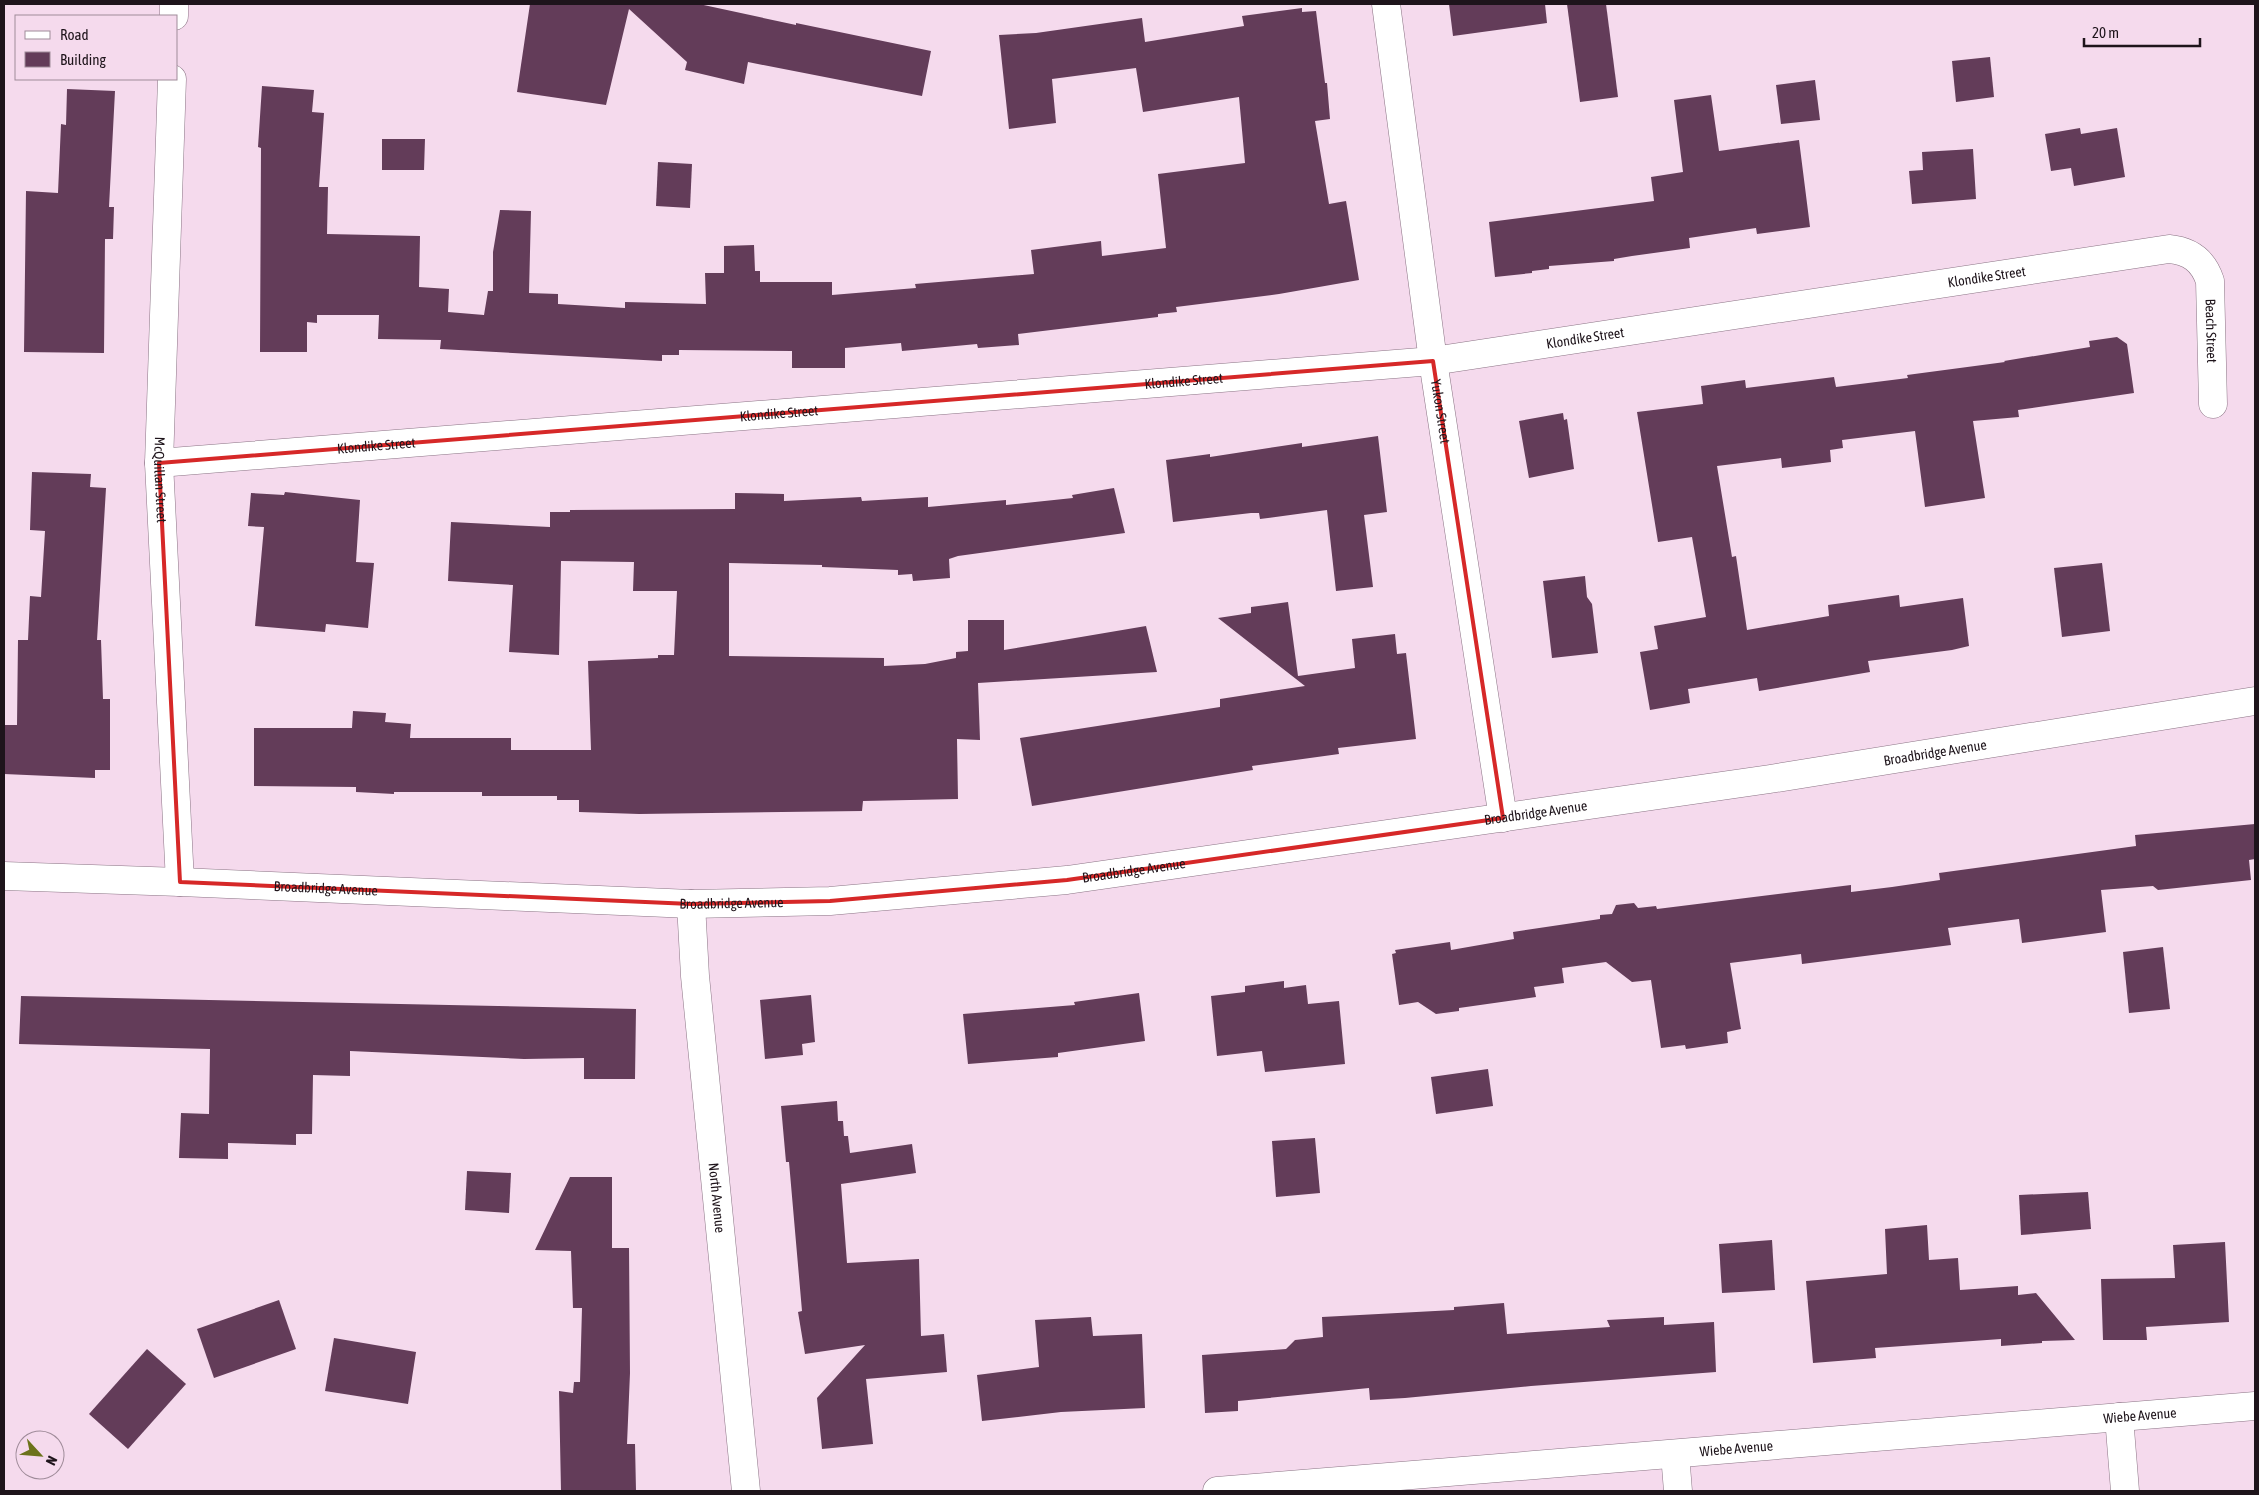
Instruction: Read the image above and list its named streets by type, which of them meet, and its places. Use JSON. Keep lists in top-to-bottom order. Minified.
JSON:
{"streets":{"street":["Klondike Street","Beach Street","Yukon Street","McQuillan Street","Broadbridge Avenue","North Avenue","Wiebe Avenue"]},"crossings":[["Klondike Street","Beach Street"],["Klondike Street","Yukon Street"],["Klondike Street","McQuillan Street"],["Yukon Street","Broadbridge Avenue"],["McQuillan Street","Broadbridge Avenue"],["Broadbridge Avenue","North Avenue"]],"legend":["Road","Building"],"scale_bar":"20 m","north":"bottom right"}
